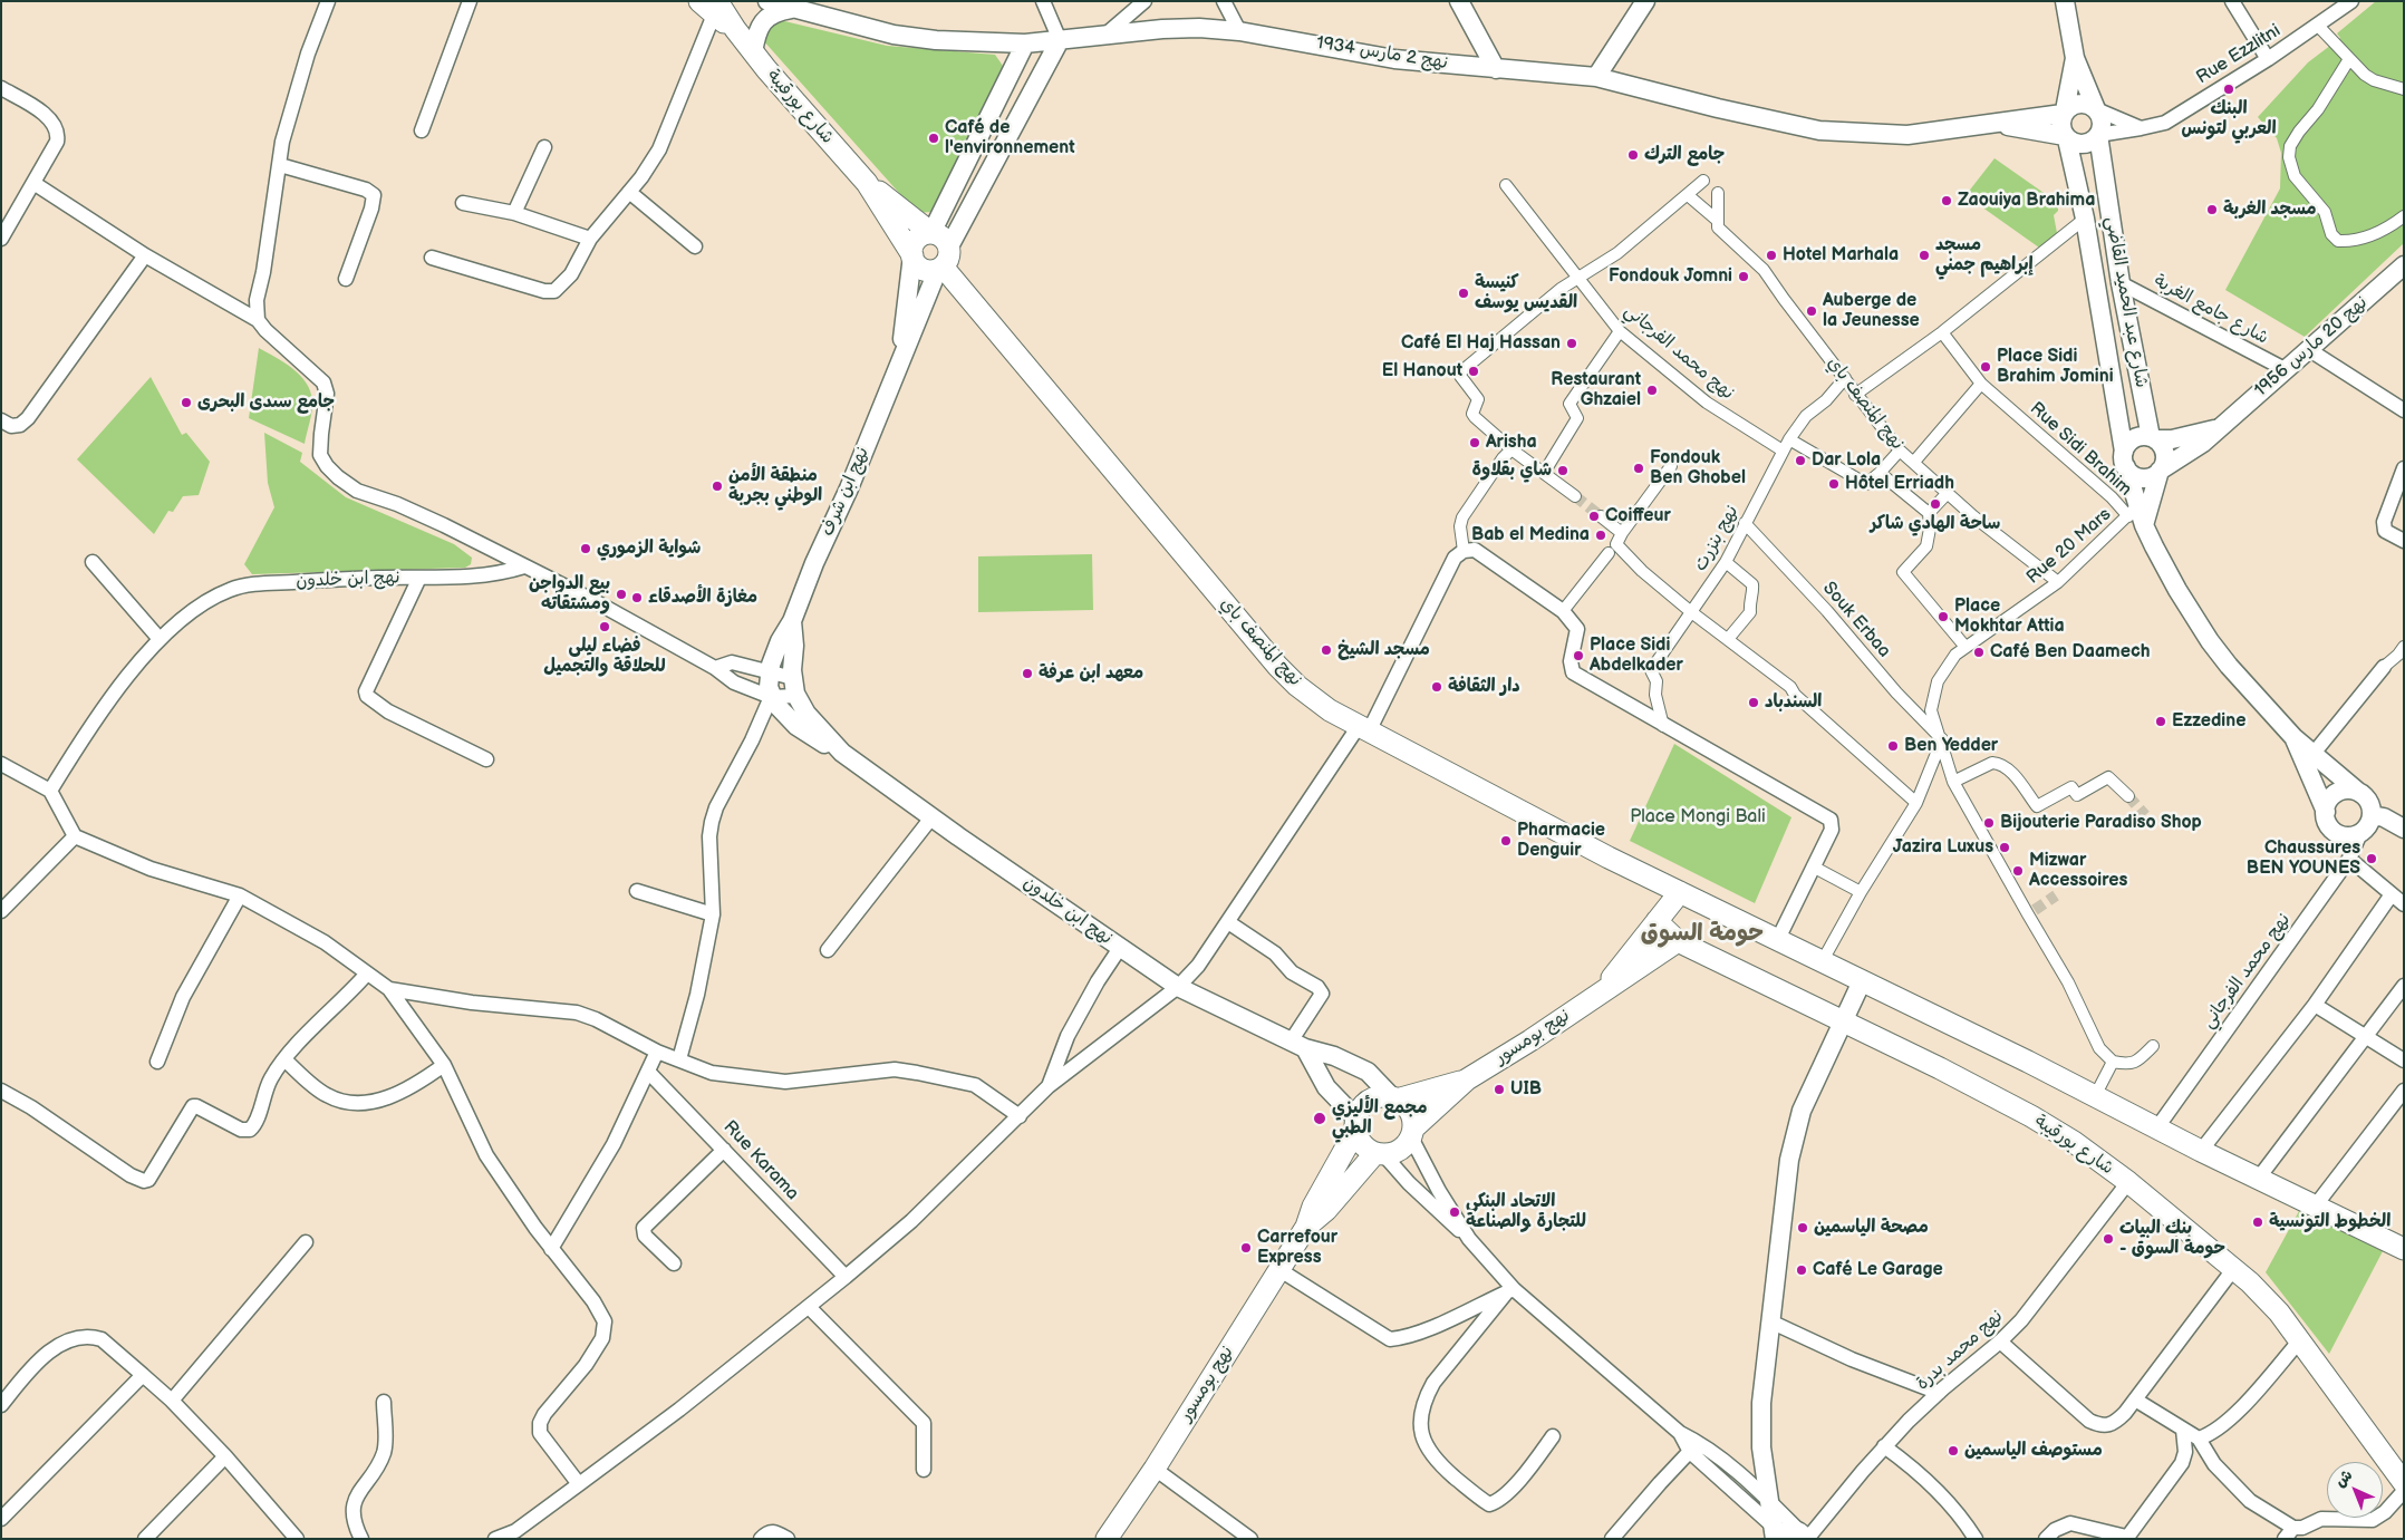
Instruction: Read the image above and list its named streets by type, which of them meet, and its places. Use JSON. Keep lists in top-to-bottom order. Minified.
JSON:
{"streets":{"main road":["شارع بورقيبة","نهج المنصف باي","نهج بومسور"],"street":["نهج 2 مارس 1934","Rue Ezzlitni","شارع عبد الحميد القاضي","شارع جامع الغربة","نهج 20 مارس 1956","نهج محمد الفرجاني","Rue Sidi Brahim","نهج ابن شرف","نهج بنزرت","Rue 20 Mars","نهج ابن خلدون","Souk Erbaa","Rue Karama","نهج محمد بدرة"]},"crossings":[["نهج 2 مارس 1934","Rue Ezzlitni"],["نهج 2 مارس 1934","شارع عبد الحميد القاضي"],["نهج 2 مارس 1934","نهج ابن شرف"],["Rue Ezzlitni","شارع عبد الحميد القاضي"],["شارع بورقيبة","نهج المنصف باي"],["شارع بورقيبة","نهج ابن شرف"],["شارع بورقيبة","نهج بومسور"],["شارع بورقيبة","نهج محمد بدرة"],["شارع عبد الحميد القاضي","شارع جامع الغربة"],["شارع عبد الحميد القاضي","نهج 20 مارس 1956"],["شارع عبد الحميد القاضي","نهج محمد الفرجاني"],["شارع عبد الحميد القاضي","Rue Sidi Brahim"],["شارع عبد الحميد القاضي","Rue 20 Mars"],["شارع جامع الغربة","نهج 20 مارس 1956"],["نهج محمد الفرجاني","نهج بنزرت"],["نهج المنصف باي","نهج ابن شرف"],["نهج المنصف باي","نهج بنزرت"],["نهج المنصف باي","Rue 20 Mars"],["نهج المنصف باي","نهج بومسور"],["Rue Sidi Brahim","Rue 20 Mars"],["نهج ابن شرف","نهج ابن خلدون"],["نهج بنزرت","Souk Erbaa"],["Rue 20 Mars","Souk Erbaa"],["نهج ابن خلدون","نهج بومسور"]],"districts":["حومة السوق"],"parks":["Place Mongi Bali"],"places":["البنك العربي لتونس","Café de l'environnement","جامع الترك","Zaouiya Brahima","مسجد الغربة","Hotel Marhala","مسجد إبراهيم جمني","Fondouk Jomni","كنيسة القديس يوسف","Auberge de la Jeunesse","Café El Haj Hassan","Place Sidi Brahim Jomini","El Hanout","Restaurant Ghzaiel","جامع سىدى البحرى","Arisha","Dar Lola","Fondouk Ben Ghobel","شاي بقلاوة","Hôtel Erriadh","منطقة الأمن الوطني بجربة","ساحة الهادي شاكر","Coiffeur","Bab el Medina","شواية الزموري","بيع الدواجن ومشتقاته","مغازة الأصدقاء","Place Mokhtar Attia","فضاء ليلى للحلاقة والتجميل","مسجد الشيخ","Café Ben Daamech","Place Sidi Abdelkader","معهد ابن عرفة","دار الثقافة","السندباد","Ezzedine","Ben Yedder","Bijouterie Paradiso Shop","Pharmacie Denguir","Jazira Luxus","Chaussures BEN YOUNES","Mizwar Accessoires","UIB","مجمع الأليزي الطبي","الاتحاد البنكي للتجارة والصناعة","الخطوط التونسية","مصحة الياسمين","بنك البيات - حومة السوق","Carrefour Express","Café Le Garage","مستوصف الياسمين"],"north":"top left"}
